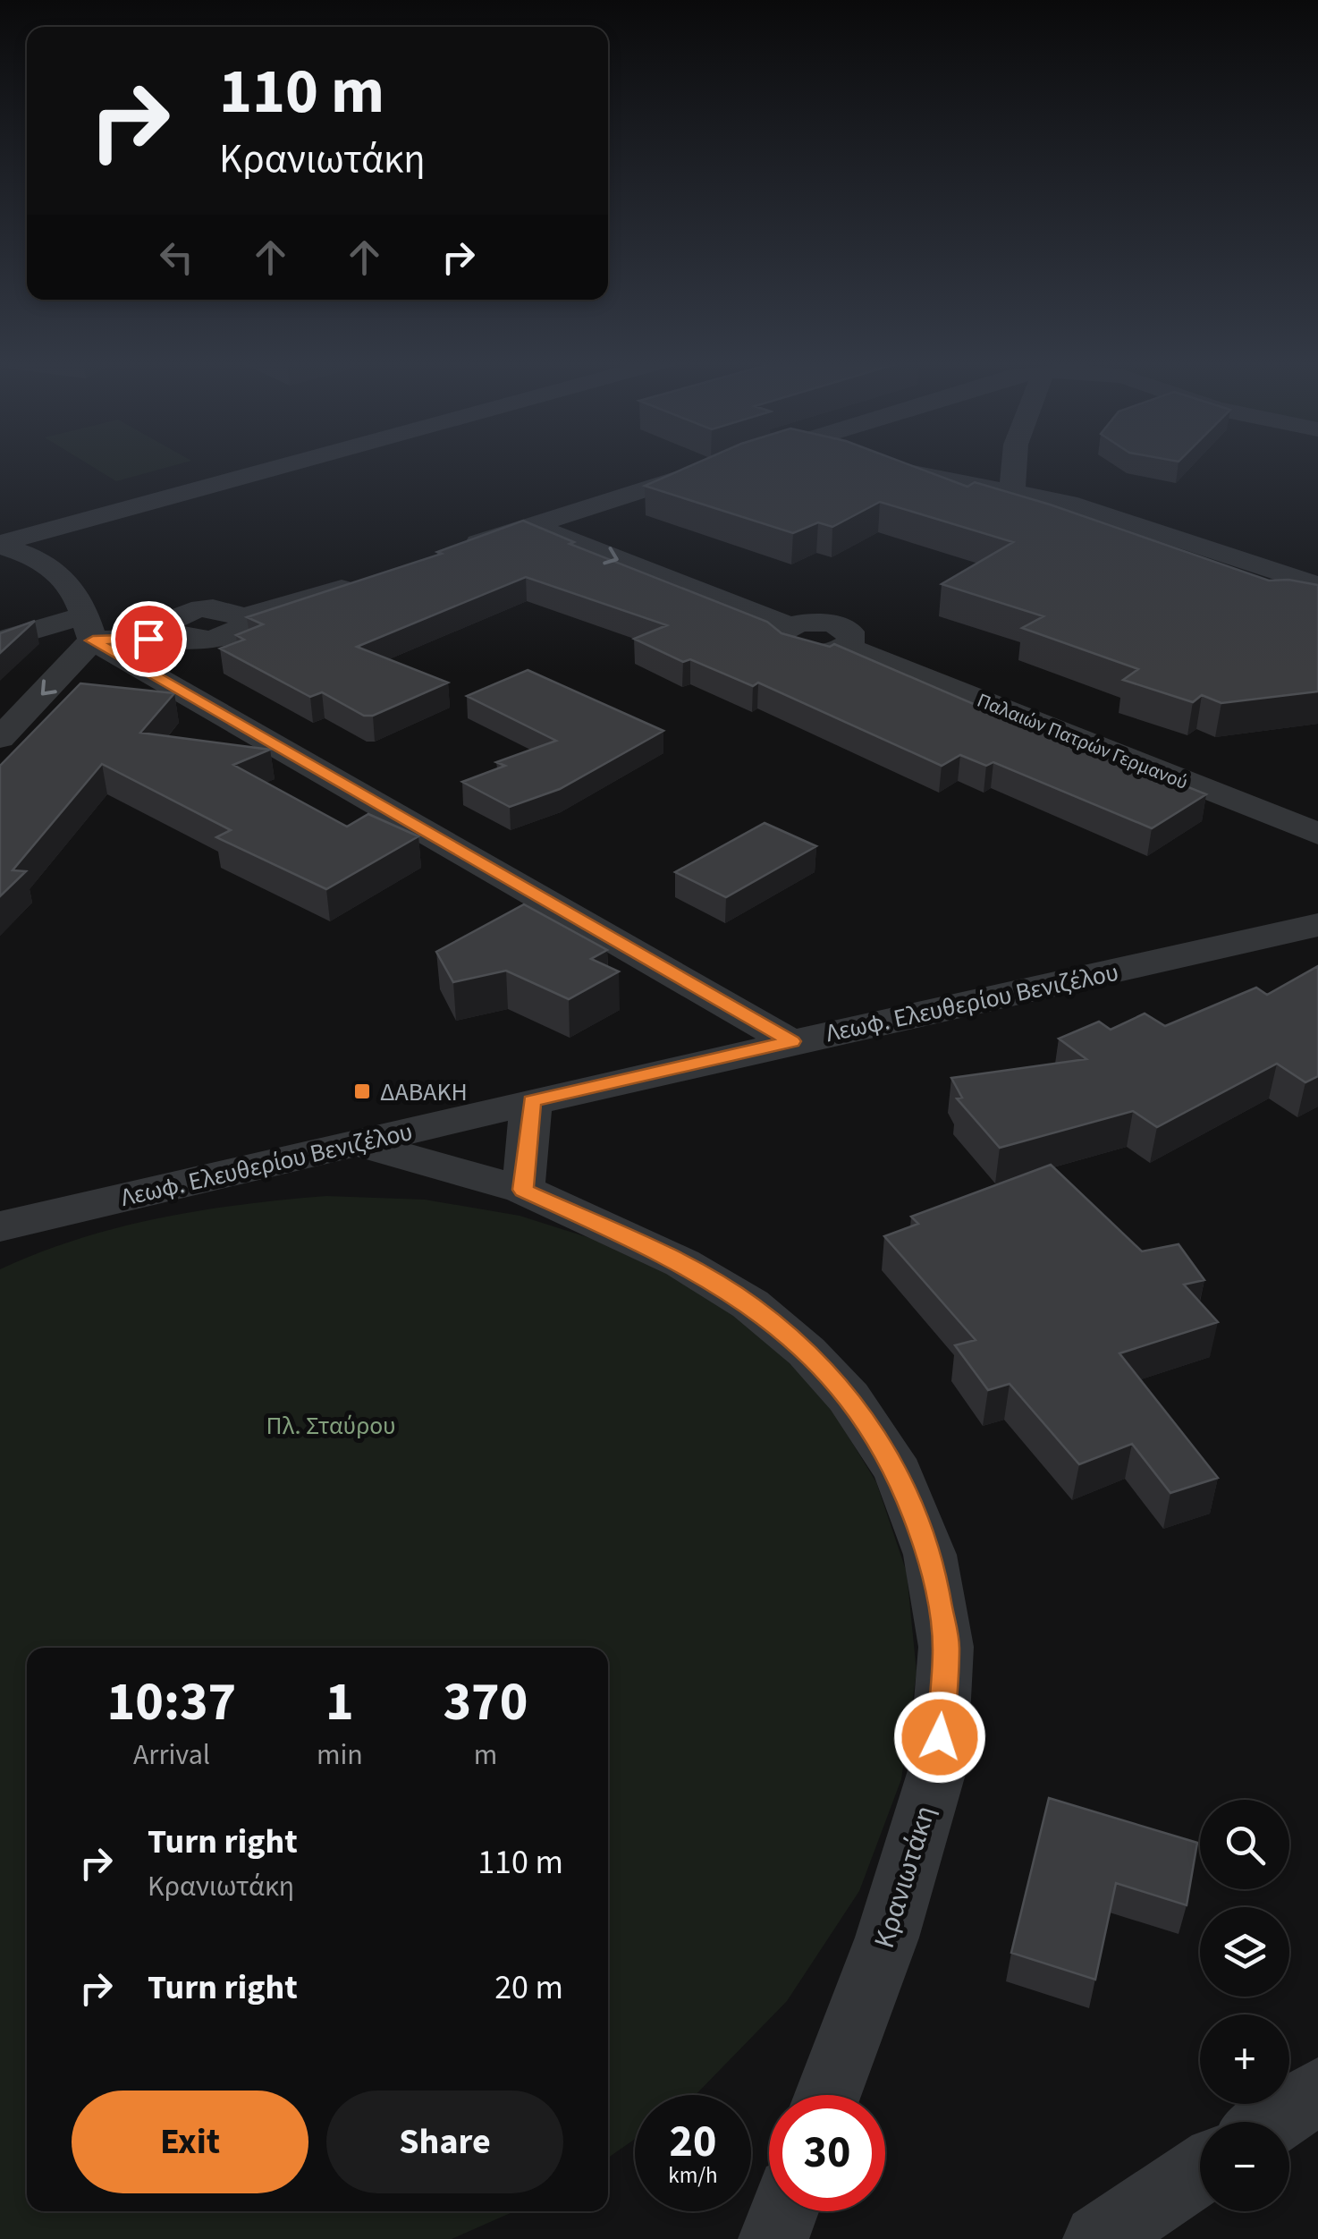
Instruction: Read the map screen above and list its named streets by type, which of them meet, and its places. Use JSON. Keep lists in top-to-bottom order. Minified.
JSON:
{"streets":{"street":["Παλαιών Πατρών Γερμανού","Λεωφ. Ελευθερίου Βενιζέλου","Κρανιωτάκη"]},"crossings":[["Λεωφ. Ελευθερίου Βενιζέλου","Κρανιωτάκη"]],"parks":["Πλ. Σταύρου"],"places":{"transit":["ΔΑΒΑΚΗ"]},"page":{"turn":["110 m","Κρανιωτάκη"],"eta":["10:37","Arrival","1","min","370","m"],"map_buttons":["+","−"],"list":[{"name":"Turn right","note":"Κρανιωτάκη","value":"110 m"},{"name":"Turn right","value":"20 m"}],"buttons":["Exit","Share"],"speed":"20 km/h","limit":"30"}}
